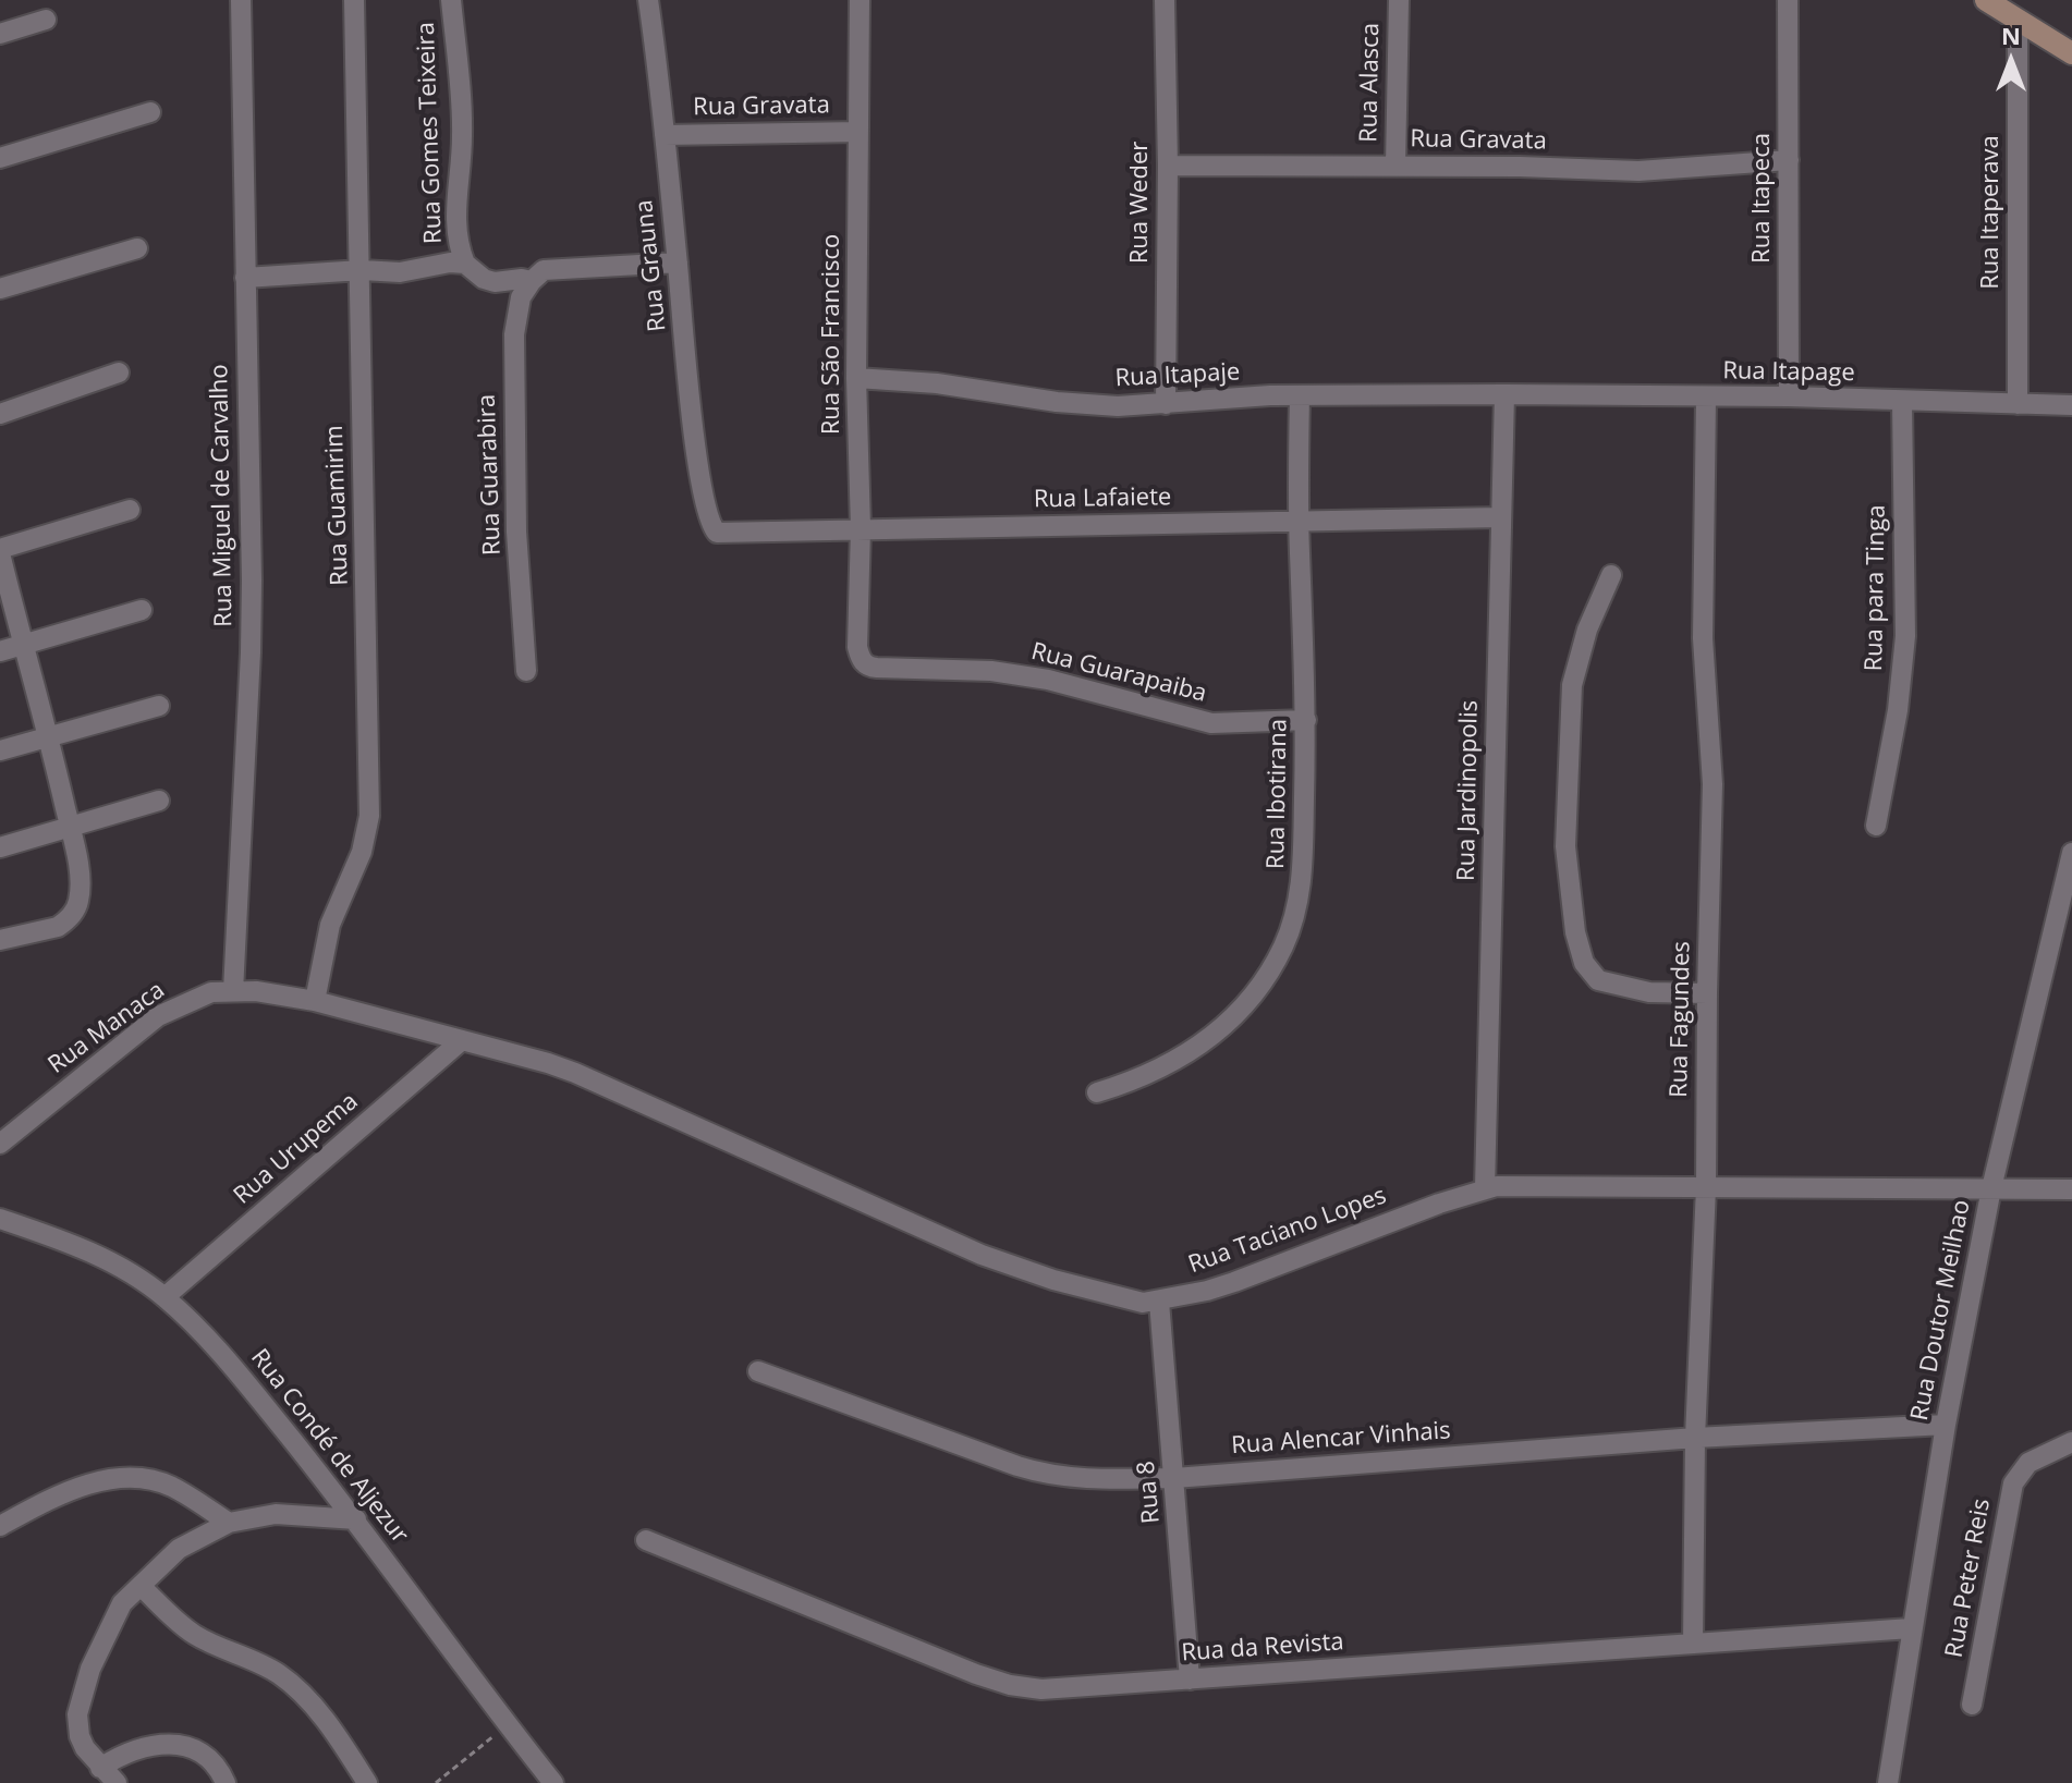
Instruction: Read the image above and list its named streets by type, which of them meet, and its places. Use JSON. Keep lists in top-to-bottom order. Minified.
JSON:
{"streets":{"street":["Rua Alasca","Rua Gravata","Rua Gomes Teixeira","Rua Itapeca","Rua Weder","Rua Itaperava","Rua Grauna","Rua São Francisco","Rua Itapage","Rua Itapaje","Rua Guarabira","Rua Miguel de Carvalho","Rua Lafaiete","Rua Guamirim","Rua para Tinga","Rua Guarapaiba","Rua Jardinopolis","Rua Ibotirana","Rua Fagundes","Rua Manaca","Rua Urupema","Rua Taciano Lopes","Rua Doutor Meilhao","Rua Alencar Vinhais","Rua Condé de Aljezur","Rua 8","Rua Peter Reis","Rua da Revista"]},"crossings":[["Rua Alasca","Rua Gravata"],["Rua Gravata","Rua Itapeca"],["Rua Gravata","Rua Weder"],["Rua Gravata","Rua Grauna"],["Rua Gravata","Rua São Francisco"],["Rua Itapeca","Rua Itapage"],["Rua Weder","Rua Itapaje"],["Rua Itaperava","Rua Itapage"],["Rua Grauna","Rua Lafaiete"],["Rua São Francisco","Rua Itapaje"],["Rua São Francisco","Rua Lafaiete"],["Rua São Francisco","Rua Guarapaiba"],["Rua Itapage","Rua Itapaje"],["Rua Itapage","Rua para Tinga"],["Rua Itapage","Rua Jardinopolis"],["Rua Itapage","Rua Fagundes"],["Rua Itapaje","Rua Jardinopolis"],["Rua Itapaje","Rua Ibotirana"],["Rua Miguel de Carvalho","Rua Manaca"],["Rua Lafaiete","Rua Jardinopolis"],["Rua Lafaiete","Rua Ibotirana"],["Rua Guamirim","Rua Manaca"],["Rua Guarapaiba","Rua Ibotirana"],["Rua Jardinopolis","Rua Taciano Lopes"],["Rua Fagundes","Rua Taciano Lopes"],["Rua Fagundes","Rua Alencar Vinhais"],["Rua Fagundes","Rua da Revista"],["Rua Manaca","Rua Urupema"],["Rua Manaca","Rua Taciano Lopes"],["Rua Urupema","Rua Taciano Lopes"],["Rua Urupema","Rua Condé de Aljezur"],["Rua Taciano Lopes","Rua Doutor Meilhao"],["Rua Taciano Lopes","Rua 8"],["Rua Doutor Meilhao","Rua Alencar Vinhais"],["Rua Doutor Meilhao","Rua da Revista"],["Rua Alencar Vinhais","Rua 8"],["Rua 8","Rua da Revista"]],"north":"top"}
